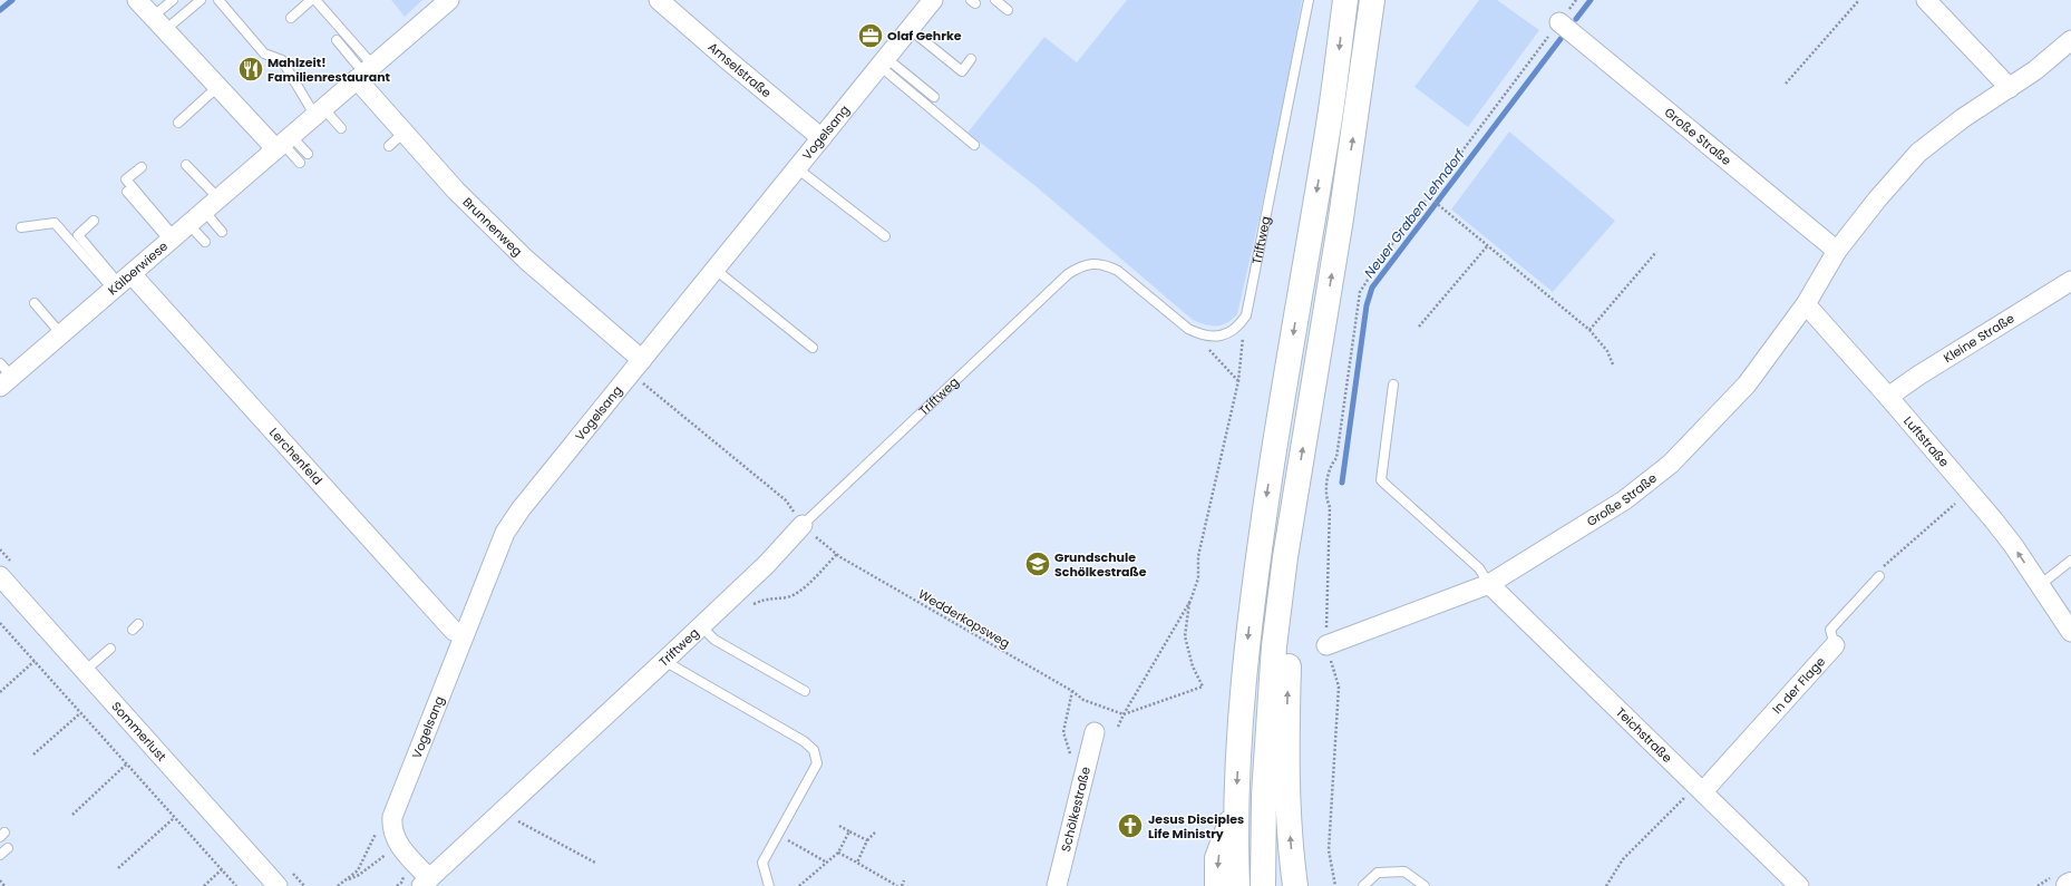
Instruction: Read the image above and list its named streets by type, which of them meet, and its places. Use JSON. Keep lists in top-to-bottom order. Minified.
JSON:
{"streets":{"street":["Amselstraße","Vogelsang","Große Straße","Brunnenweg","Triftweg","Kälberwiese","Kleine Straße","Luftstraße","Lerchenfeld","In der Flage","Sommerlust","Teichstraße","Schölkestraße"],"path":["Wedderkopsweg"]},"crossings":[["Amselstraße","Vogelsang"],["Vogelsang","Brunnenweg"],["Vogelsang","Triftweg"],["Vogelsang","Lerchenfeld"],["Vogelsang","Wedderkopsweg"],["Große Straße","Luftstraße"],["Große Straße","Teichstraße"],["Brunnenweg","Kälberwiese"],["Brunnenweg","Wedderkopsweg"],["Triftweg","Wedderkopsweg"],["Kälberwiese","Lerchenfeld"],["Kleine Straße","Luftstraße"],["In der Flage","Teichstraße"]],"water":["Neuer Graben Lehndorf"],"places":{"office":["Olaf Gehrke"],"restaurant":["Mahlzeit! Familienrestaurant"],"school or university":["Grundschule Schölkestraße"],"church":["Jesus Disciples Life Ministry"]}}
